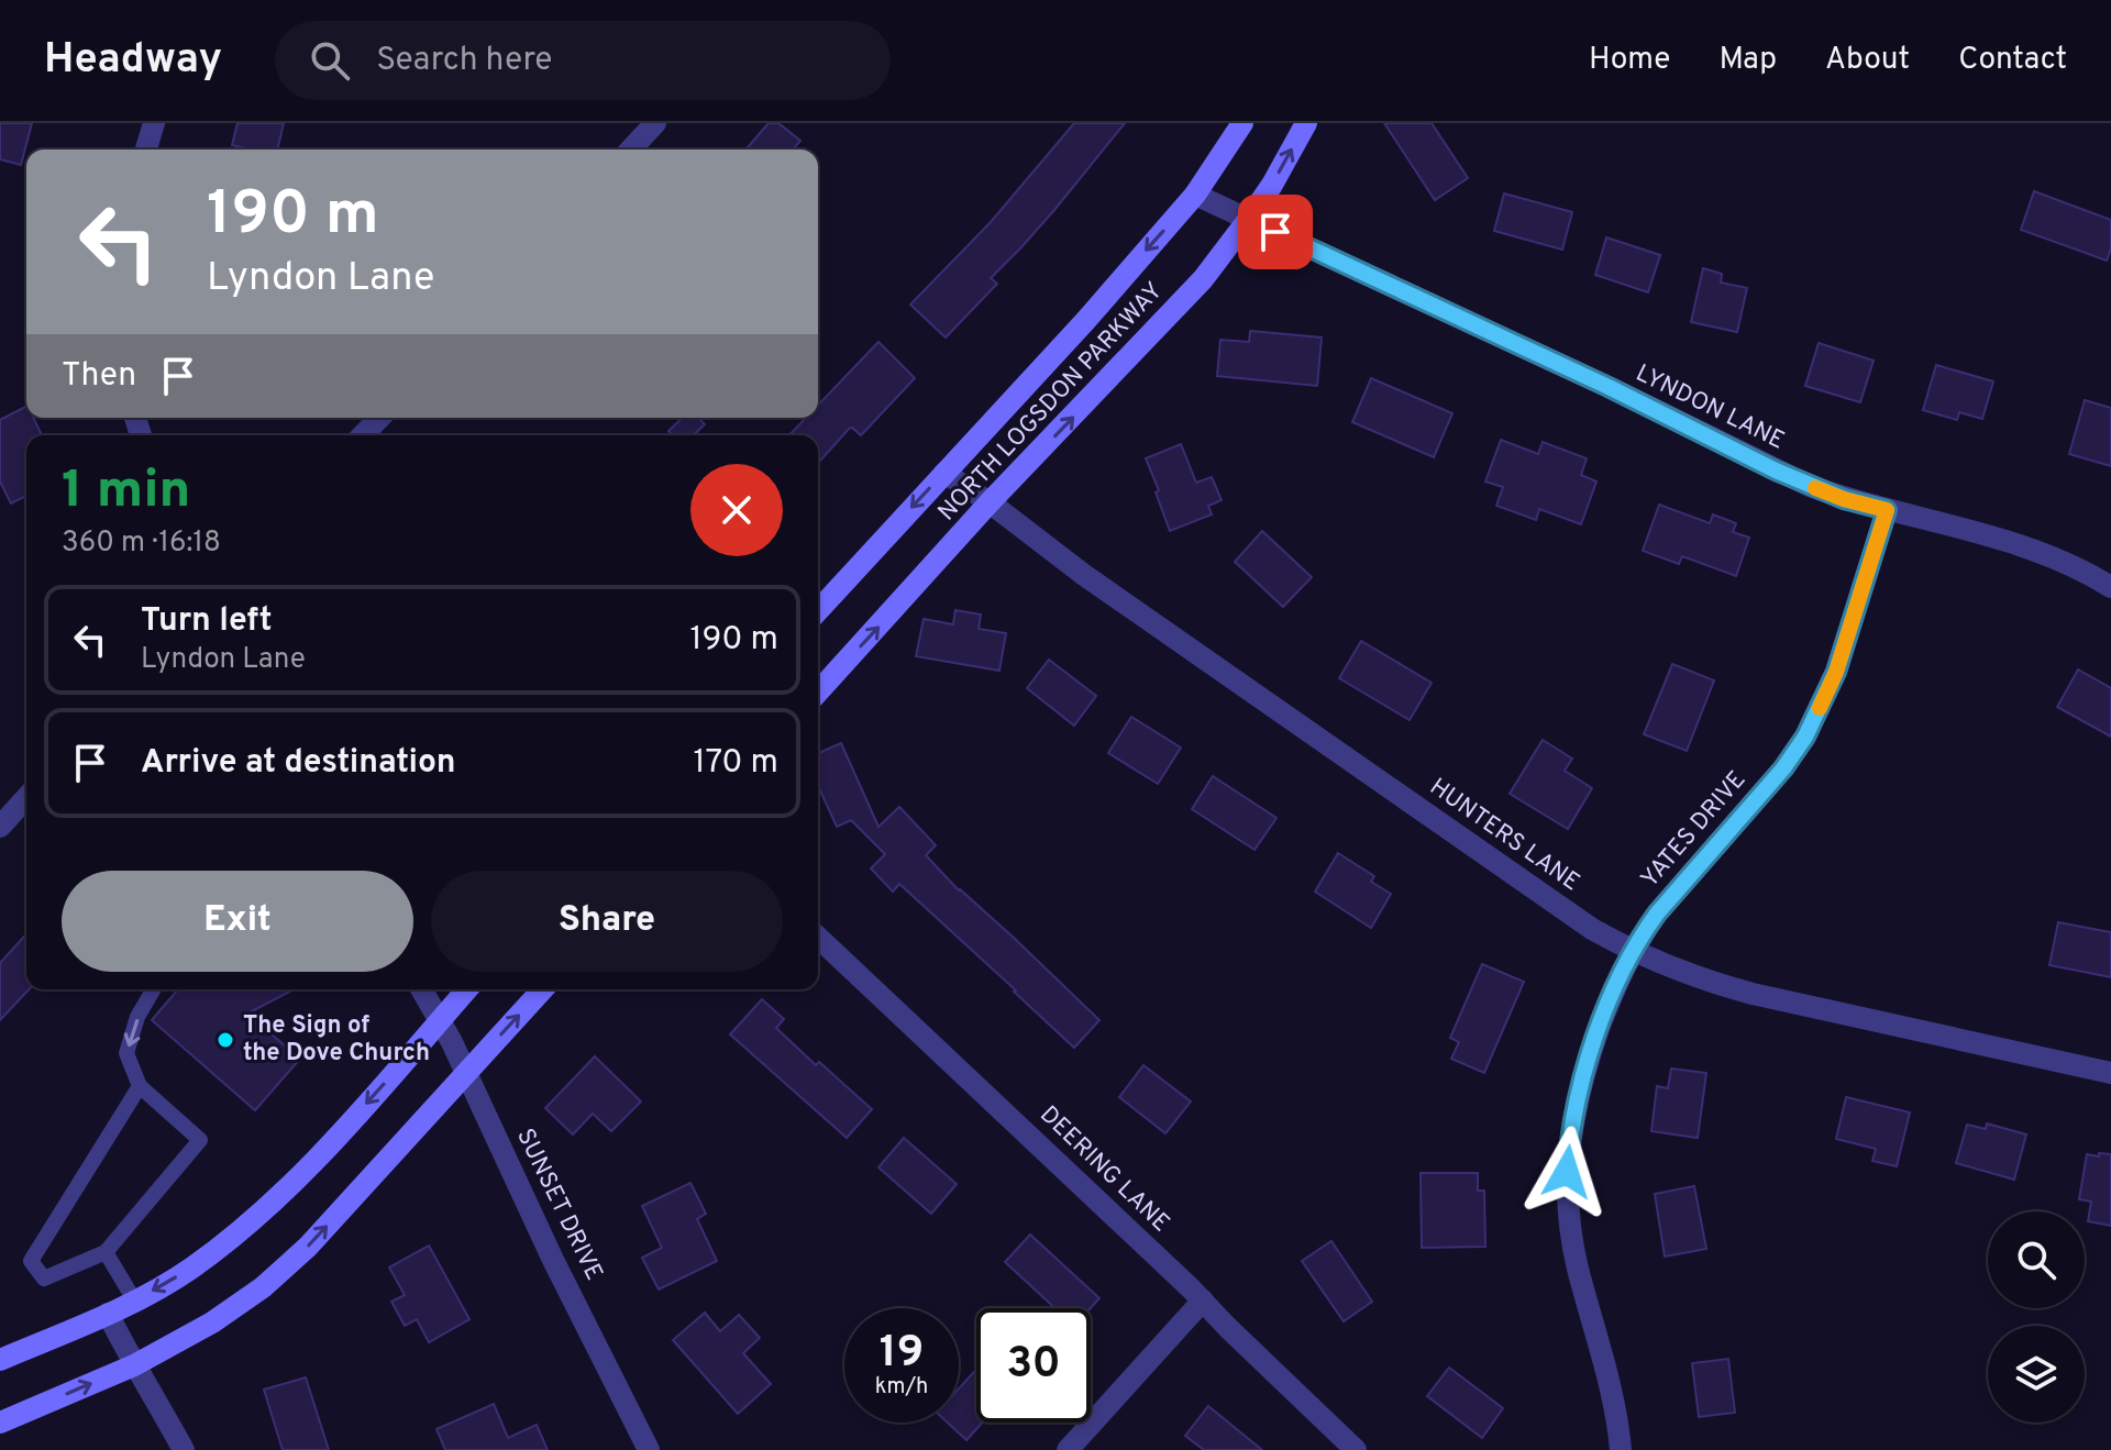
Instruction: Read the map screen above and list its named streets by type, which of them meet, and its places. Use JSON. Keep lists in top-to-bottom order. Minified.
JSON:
{"streets":{"main road":["NORTH LOGSDON PARKWAY"],"street":["LYNDON LANE","YATES DRIVE","HUNTERS LANE","DEERING LANE","SUNSET DRIVE"]},"crossings":[["NORTH LOGSDON PARKWAY","LYNDON LANE"],["NORTH LOGSDON PARKWAY","HUNTERS LANE"],["LYNDON LANE","YATES DRIVE"],["YATES DRIVE","HUNTERS LANE"]],"places":["The Sign of the Dove Church"],"page":{"header":"Headway","search":"Search here","nav":["Home","Map","About","Contact"],"turn":["190 m","Lyndon Lane"],"then":"Then","heading":["1 min","360 m · 16:18"],"list":[{"name":"Turn left","note":"Lyndon Lane","value":"190 m"},{"name":"Arrive at destination","value":"170 m"}],"buttons":["Exit","Share"],"speed":"19 km/h","limit":"30"}}
